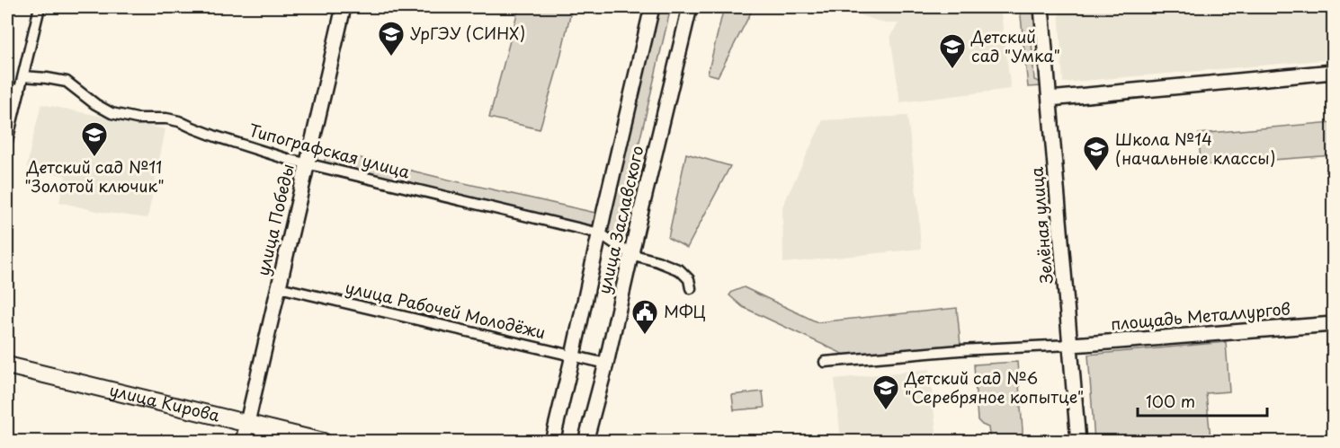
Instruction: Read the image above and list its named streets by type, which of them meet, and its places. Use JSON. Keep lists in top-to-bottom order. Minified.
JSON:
{"streets":{"main road":["улица Кирова"],"street":["Типографская улица","улица Победы","улица Заславского","Зелёная улица","улица Рабочей Молодёжи","площадь Металлургов"]},"crossings":[["Типографская улица","улица Победы"],["Типографская улица","улица Заславского"],["улица Победы","улица Рабочей Молодёжи"],["улица Победы","улица Кирова"],["улица Заславского","улица Рабочей Молодёжи"],["Зелёная улица","площадь Металлургов"]],"places":{"school or university":["УрГЭУ (СИНХ)","Детский сад \"Умка\"","Детский сад №11 \"Золотой ключик\"","Школа №14 (начальные классы)","Детский сад №6 \"Серебряное копытце\""],"public building":["МФЦ"]},"scale_bar":"100 m"}
